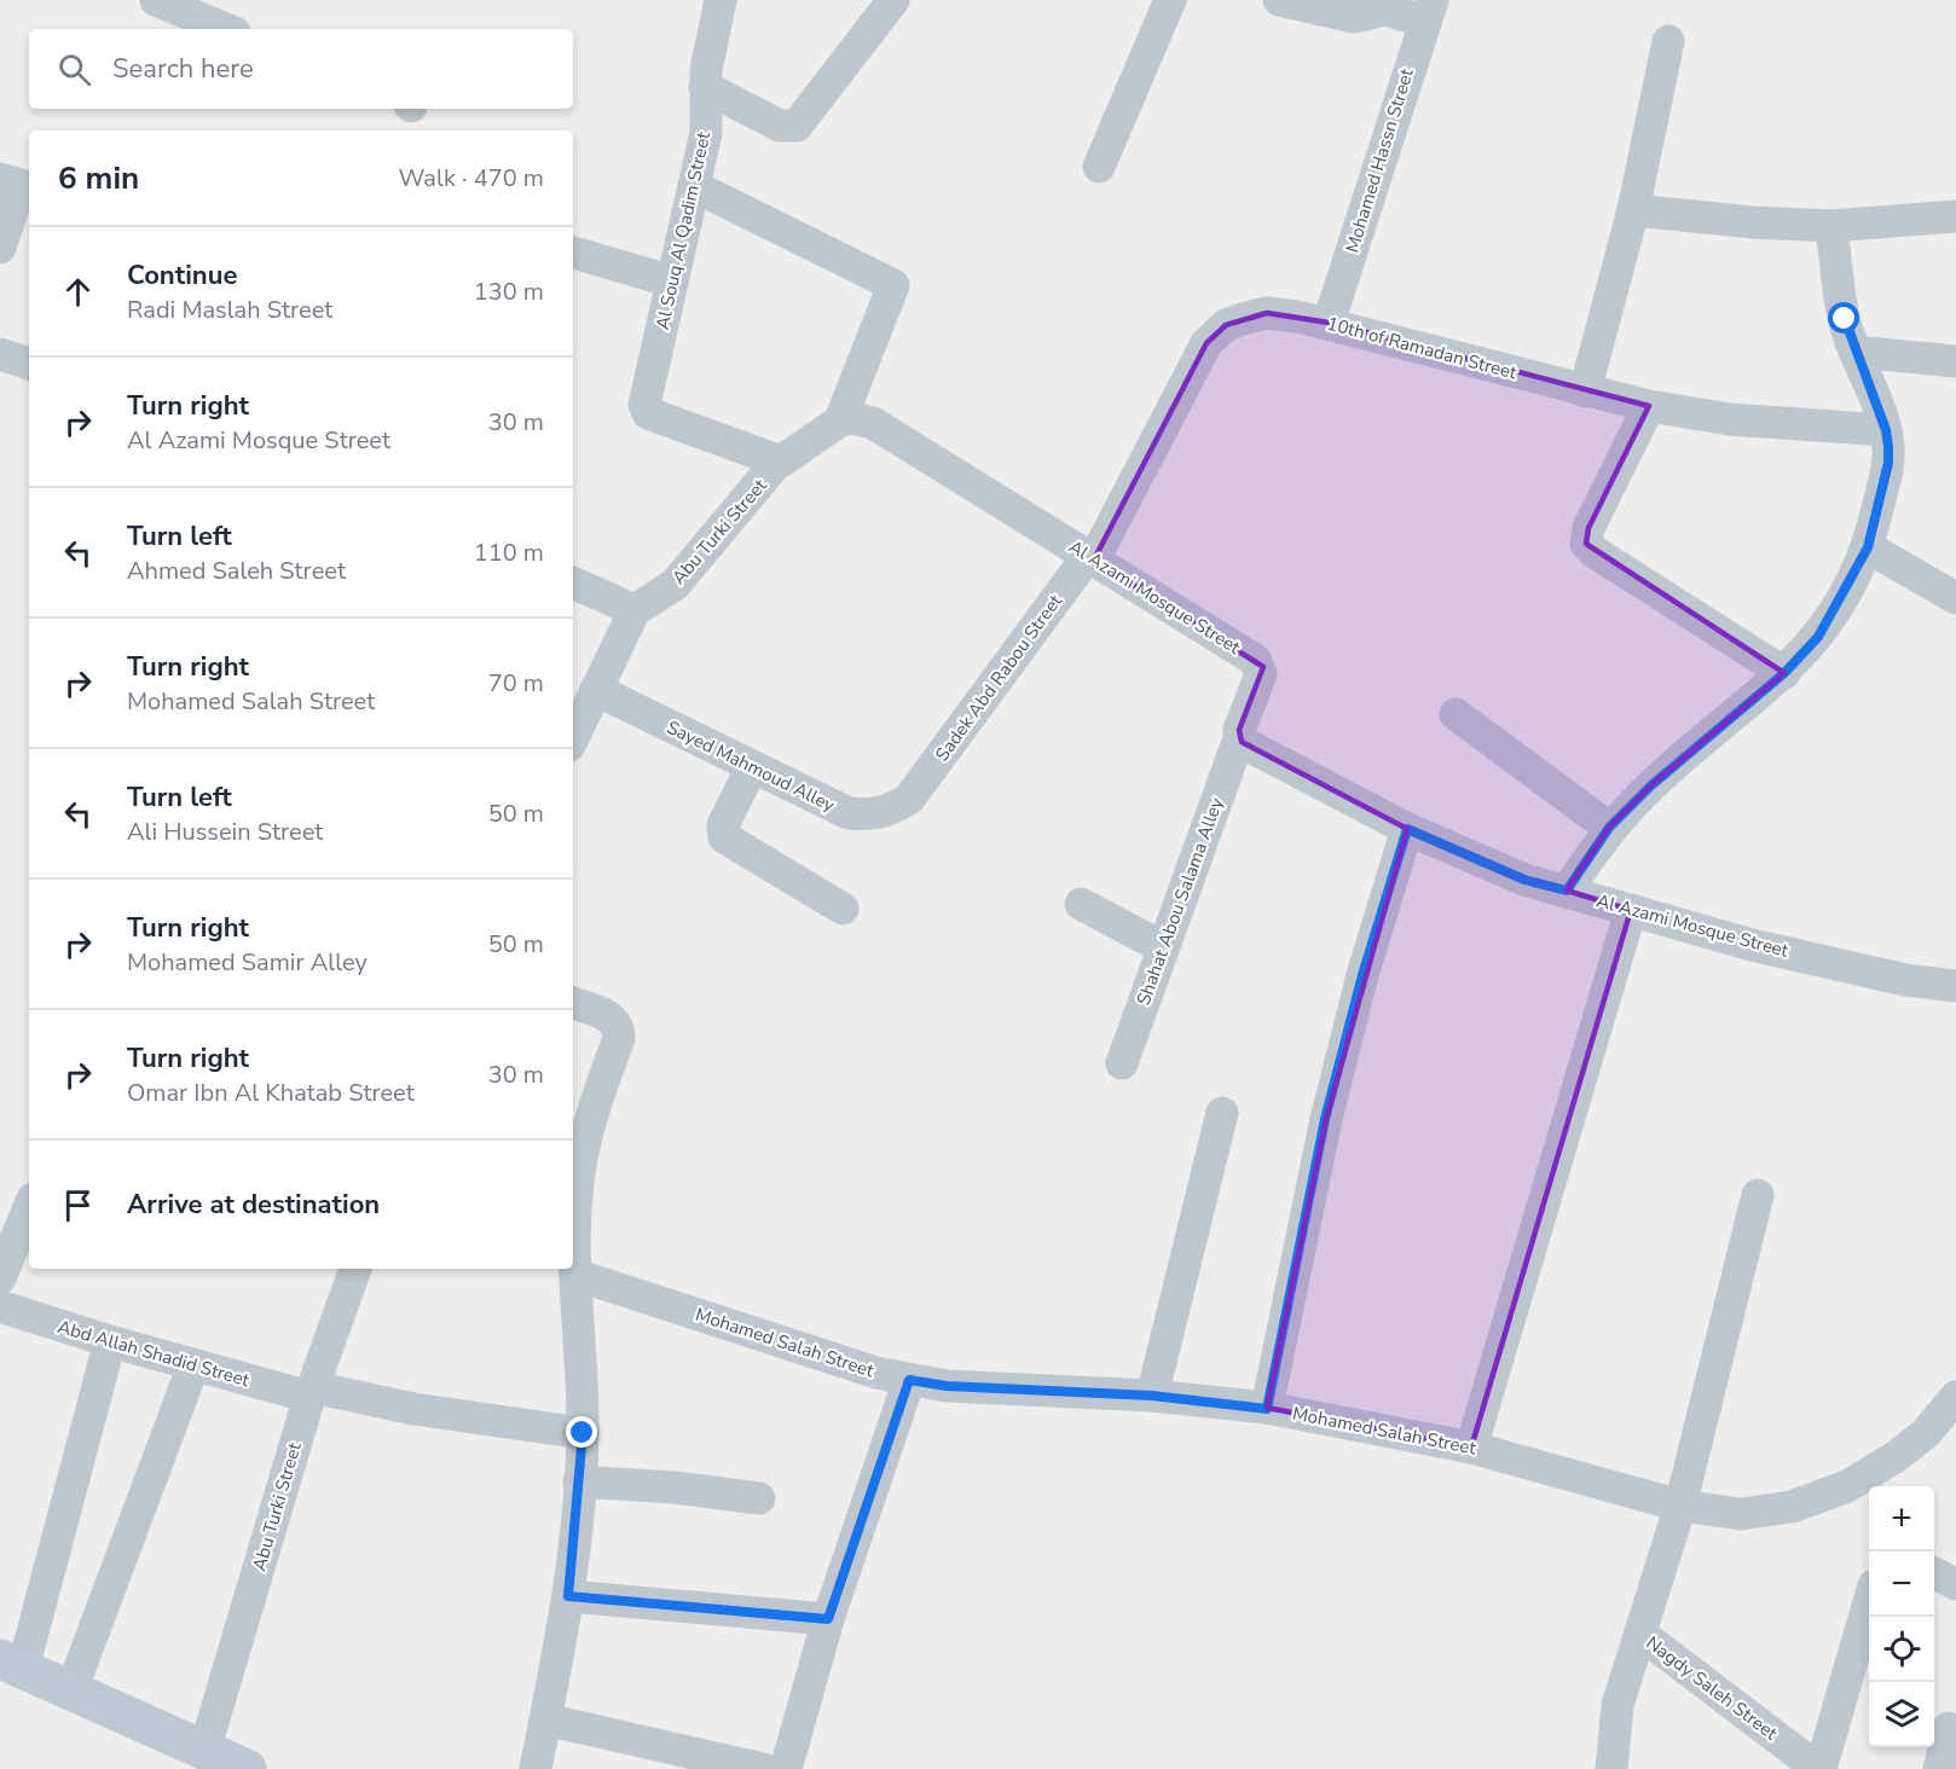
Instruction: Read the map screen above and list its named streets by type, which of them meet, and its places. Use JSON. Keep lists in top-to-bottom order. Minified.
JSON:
{"streets":{"street":["Mohamed Hassn Street","Al Souq Al Qadim Street","10th of Ramadan Street","Abu Turki Street","Al Azami Mosque Street","Sadek Abd Rabou Street","Sayed Mahmoud Alley","Shahat Abou Salama Alley","Mohamed Salah Street","Abd Allah Shadid Street","Nagdy Saleh Street"]},"crossings":[["Mohamed Hassn Street","10th of Ramadan Street"],["Al Souq Al Qadim Street","Abu Turki Street"],["10th of Ramadan Street","Al Azami Mosque Street"],["10th of Ramadan Street","Sadek Abd Rabou Street"],["Abu Turki Street","Abd Allah Shadid Street"],["Al Azami Mosque Street","Sadek Abd Rabou Street"],["Al Azami Mosque Street","Shahat Abou Salama Alley"],["Sadek Abd Rabou Street","Sayed Mahmoud Alley"]],"page":{"search":"Search here","heading":["6 min","Walk · 470 m"],"list":[["Continue","Radi Maslah Street","130 m"],["Turn right","Al Azami Mosque Street","30 m"],["Turn left","Ahmed Saleh Street","110 m"],["Turn right","Mohamed Salah Street","70 m"],["Turn left","Ali Hussein Street","50 m"],["Turn right","Mohamed Samir Alley","50 m"],["Turn right","Omar Ibn Al Khatab Street","30 m"],"Arrive at destination"],"map_buttons":["+","−"]}}
